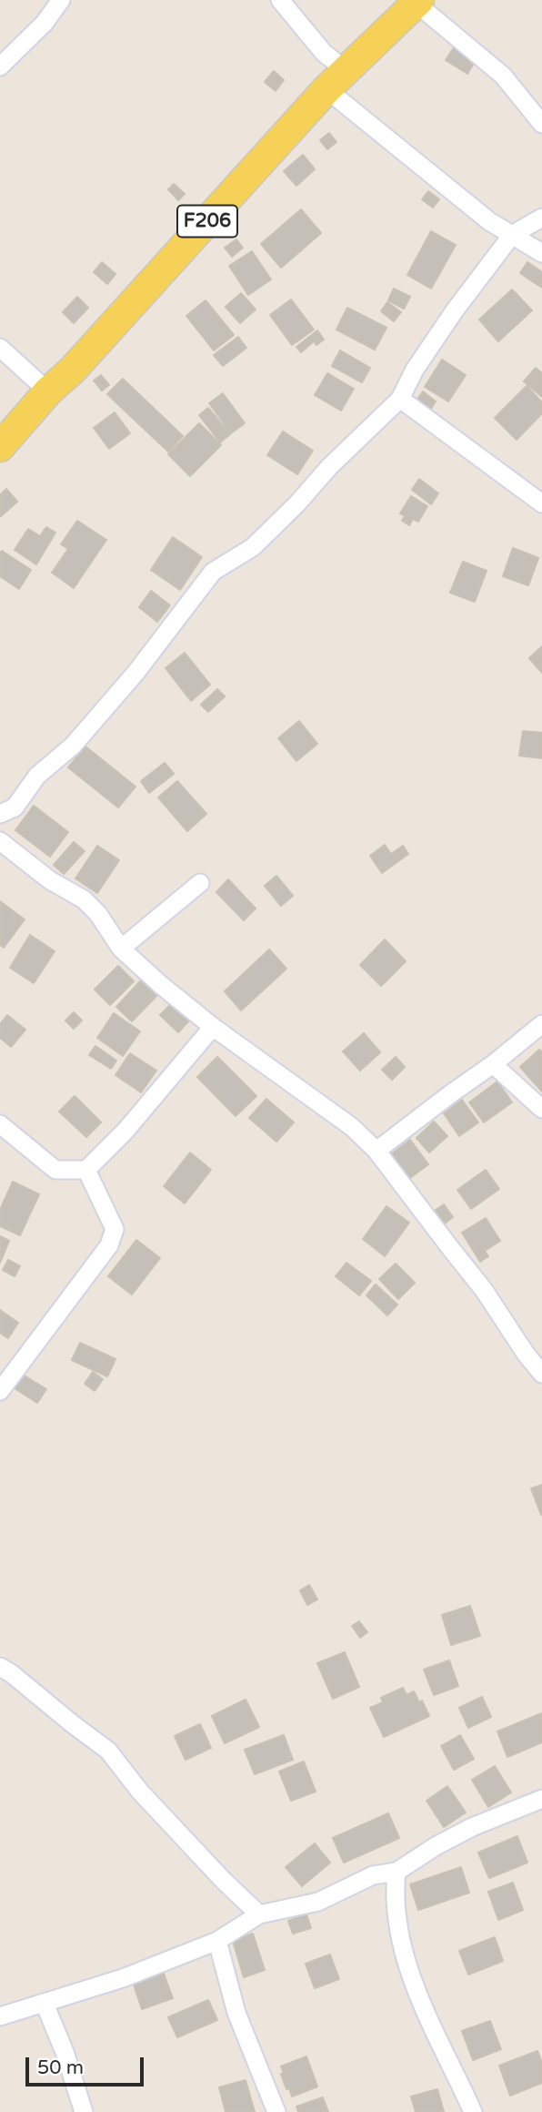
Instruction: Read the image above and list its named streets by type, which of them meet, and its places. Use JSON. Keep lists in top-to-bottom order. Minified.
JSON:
{"streets":{"main road":["F206"]},"scale_bar":"50 m"}
